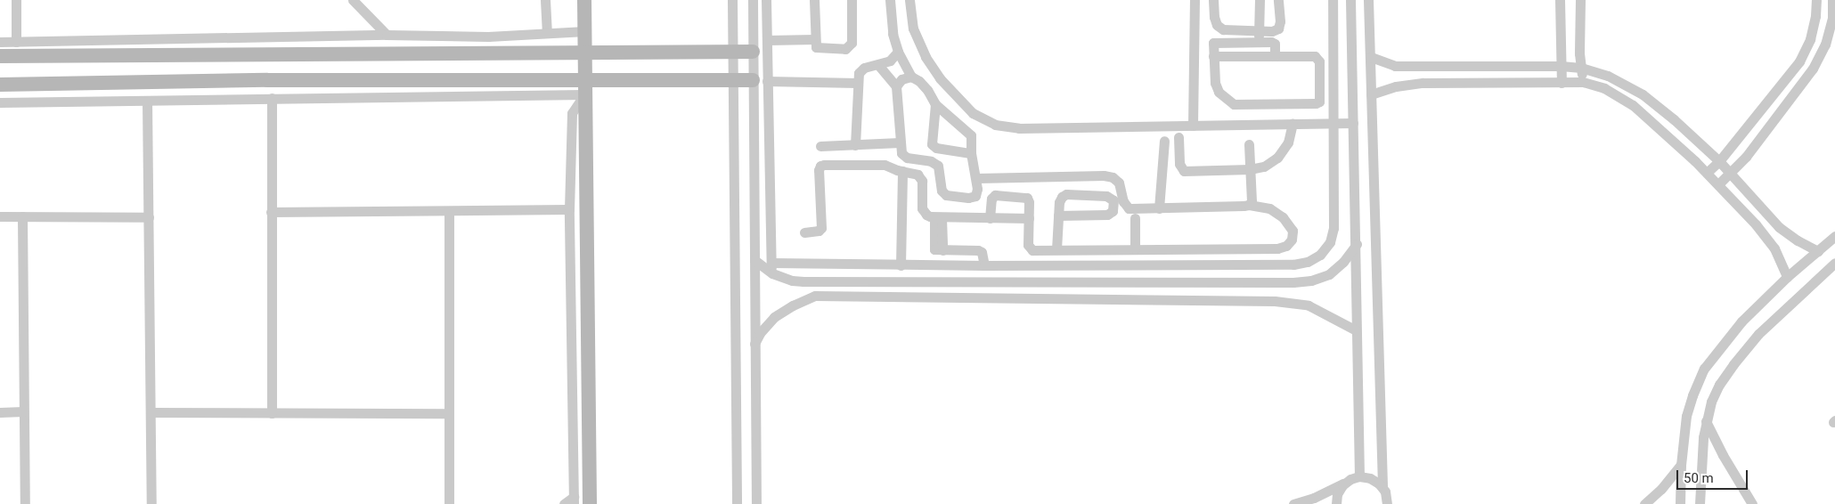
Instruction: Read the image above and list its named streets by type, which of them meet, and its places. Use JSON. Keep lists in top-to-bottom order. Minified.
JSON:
{"scale_bar":"50 m"}
